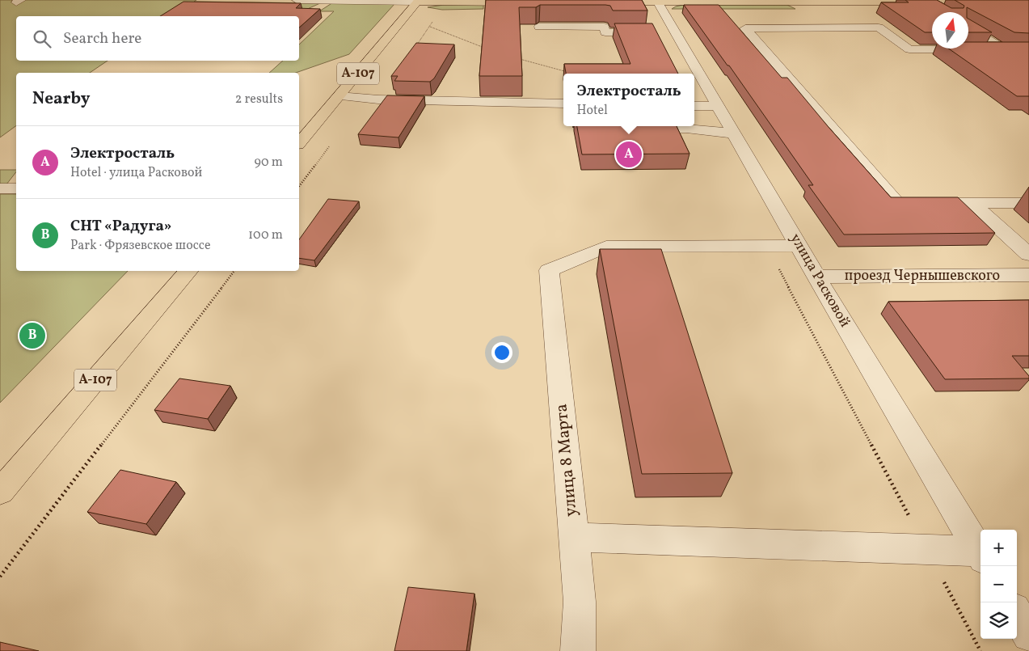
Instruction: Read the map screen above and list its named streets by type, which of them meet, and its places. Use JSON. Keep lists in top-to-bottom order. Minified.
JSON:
{"streets":{"main road":["А-107"],"street":["проезд Чернышевского","улица Расковой","улица 8 Марта"]},"crossings":[["проезд Чернышевского","улица Расковой"]],"north":"top","page":{"search":"Search here","heading":["Nearby","2 results"],"popup":["Электросталь","Hotel"],"list":[{"mark":"A","name":"Электросталь","note":"Hotel · улица Расковой","value":"90 m"},{"mark":"B","name":"СНТ «Радуга»","note":"Park · Фрязевское шоссе","value":"100 m"}],"pins":["A","B"],"map_buttons":["+","−"]}}
